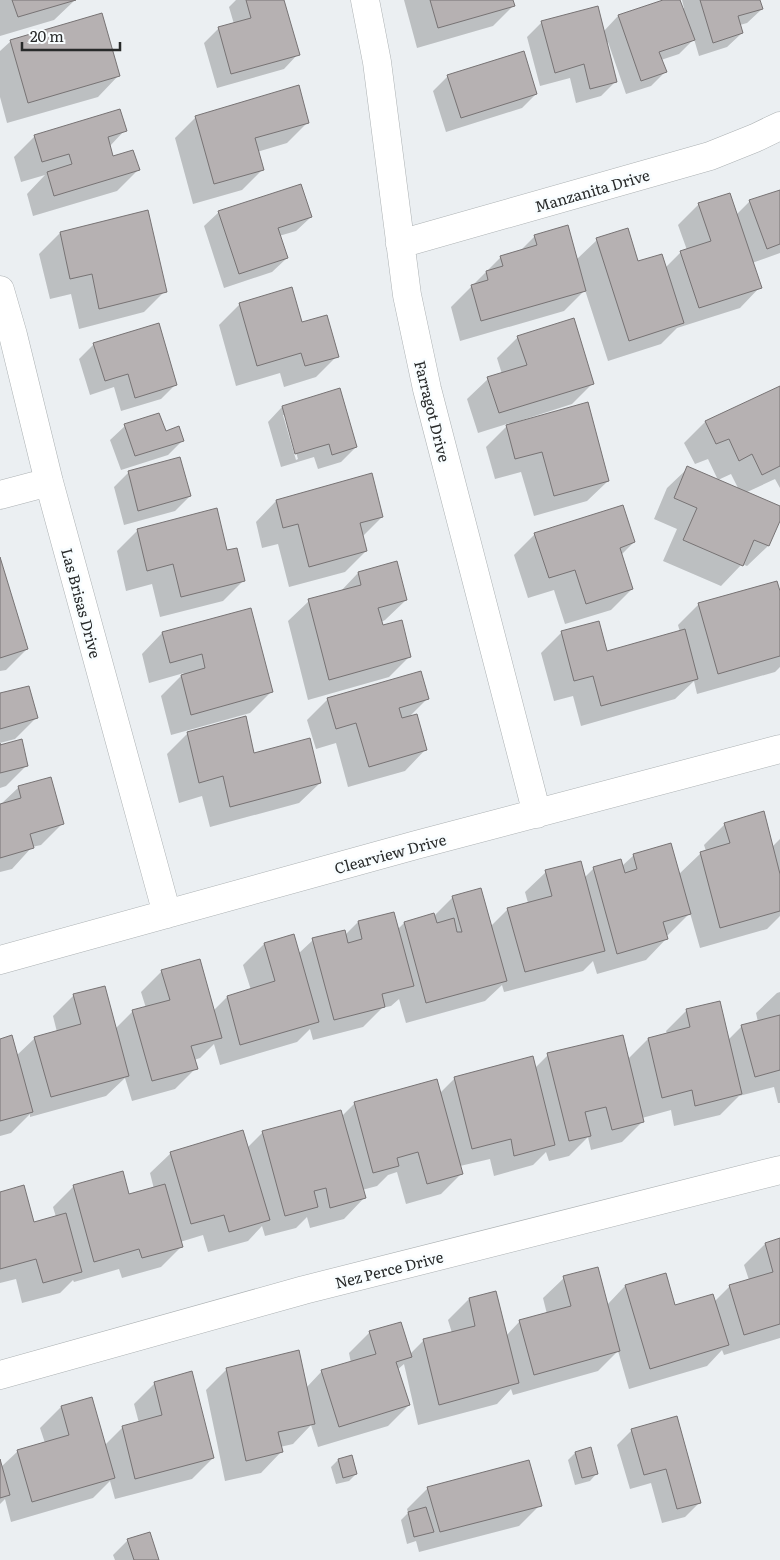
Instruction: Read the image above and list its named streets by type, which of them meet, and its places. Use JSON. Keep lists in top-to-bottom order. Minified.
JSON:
{"streets":{"street":["Manzanita Drive","Farragot Drive","Las Brisas Drive","Clearview Drive","Nez Perce Drive"]},"crossings":[["Manzanita Drive","Farragot Drive"],["Farragot Drive","Clearview Drive"],["Las Brisas Drive","Clearview Drive"]],"scale_bar":"20 m"}
